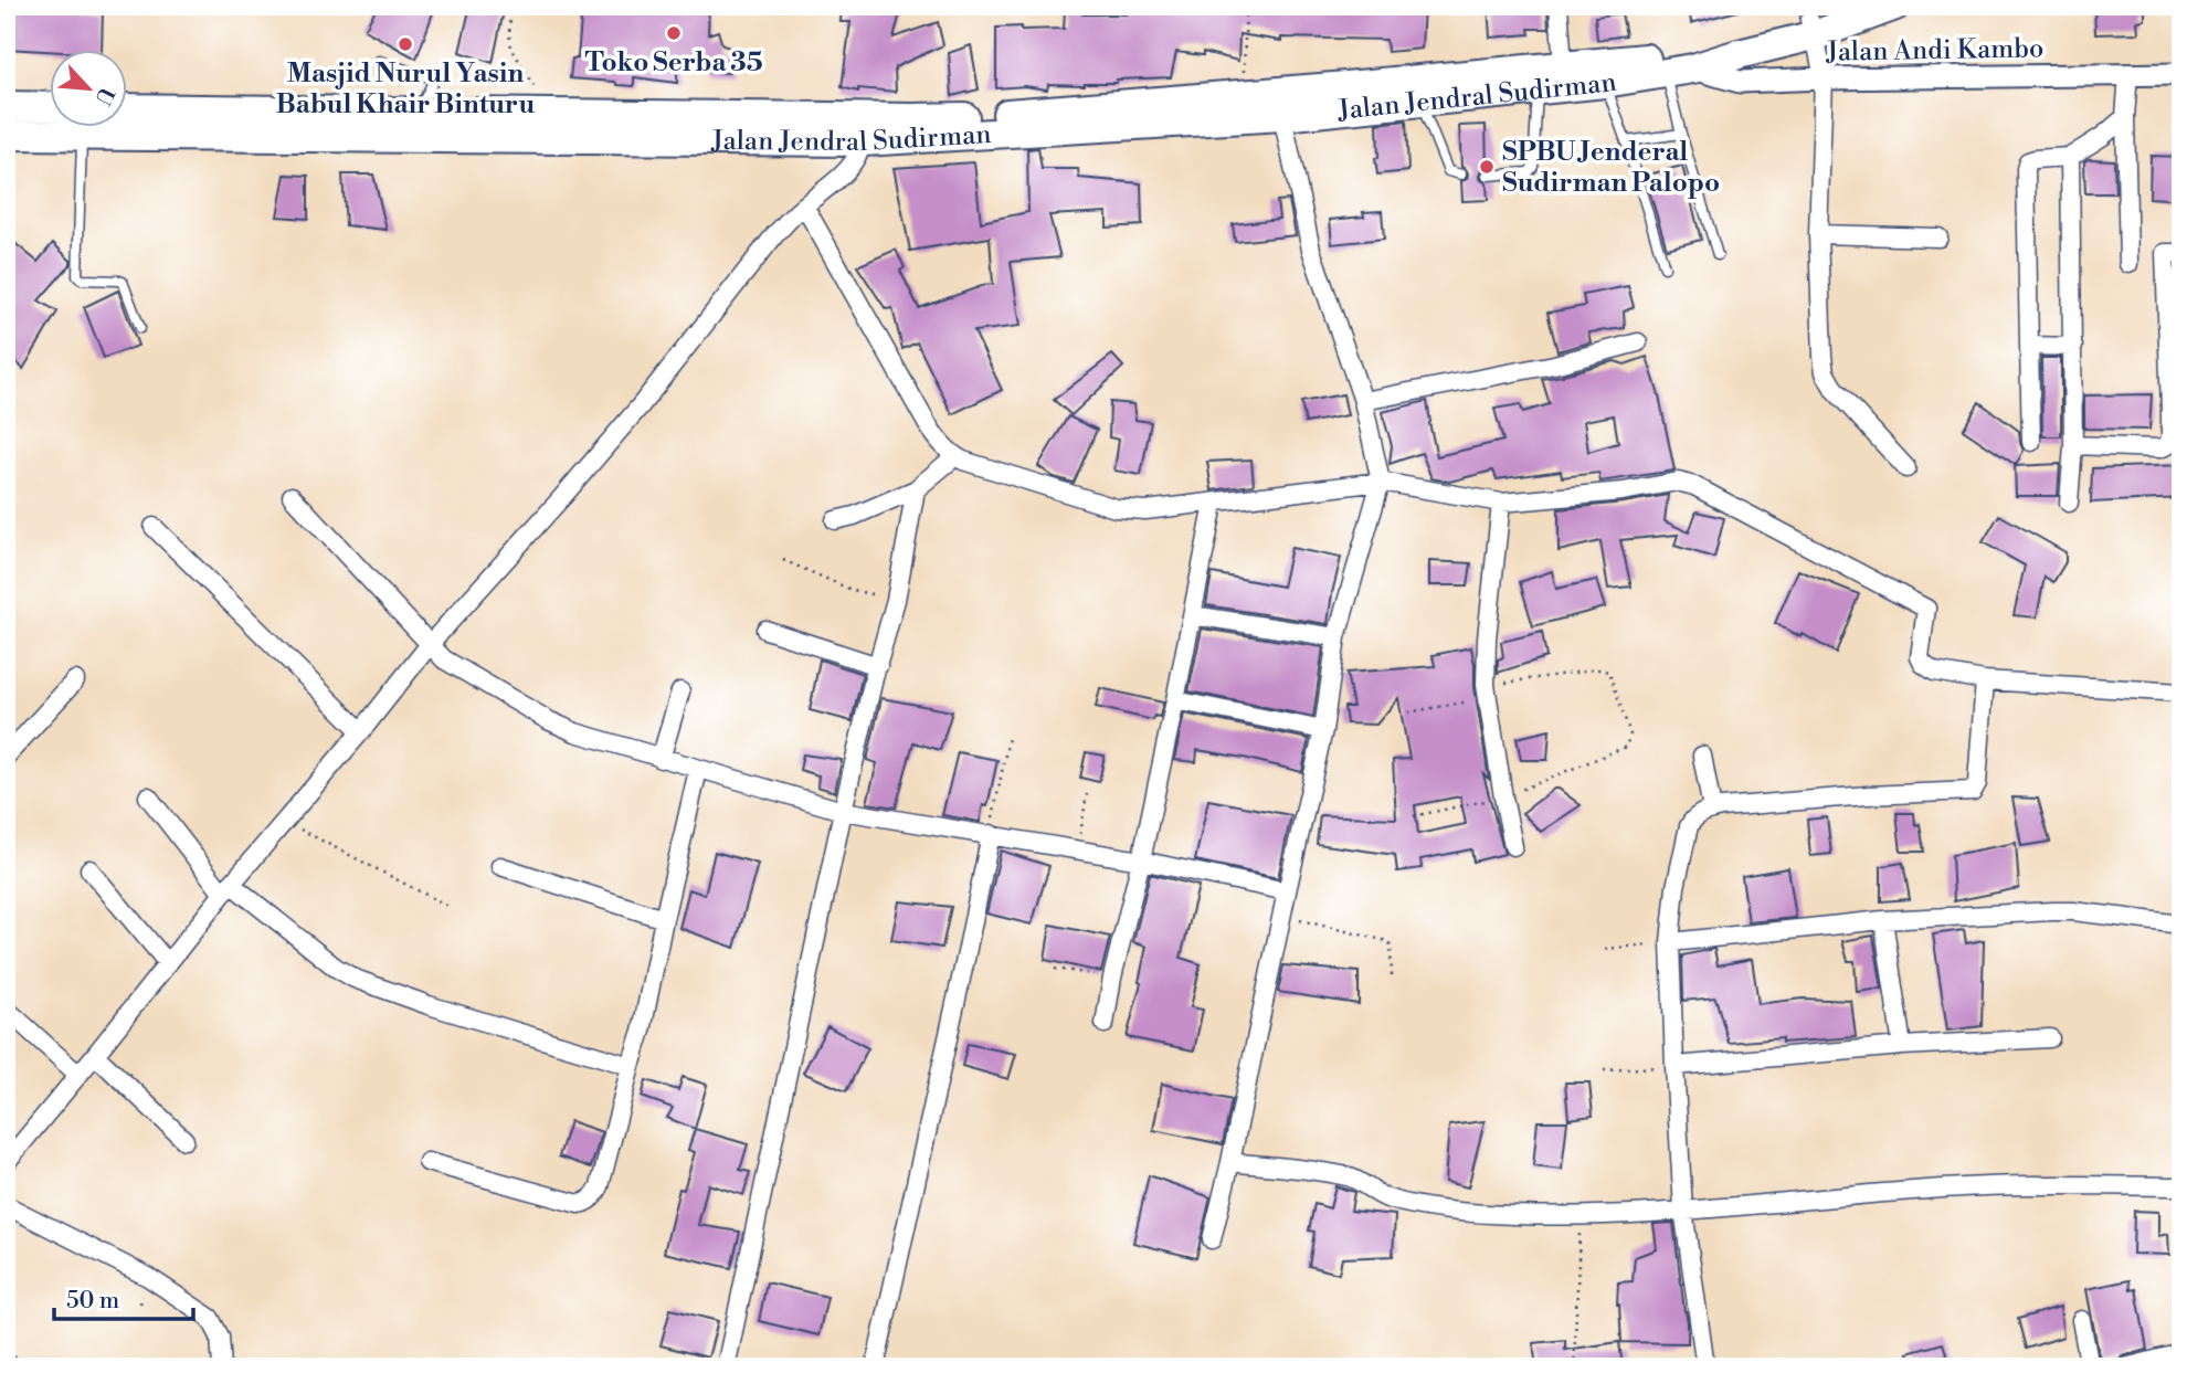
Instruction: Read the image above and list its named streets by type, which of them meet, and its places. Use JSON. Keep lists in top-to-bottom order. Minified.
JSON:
{"streets":{"highway":["Jalan Jendral Sudirman"],"street":["Jalan Andi Kambo"]},"crossings":[["Jalan Andi Kambo","Jalan Jendral Sudirman"]],"places":["Toko Serba 35","Masjid Nurul Yasin Babul Khair Binturu","SPBU Jenderal Sudirman Palopo"],"scale_bar":"50 m","north":"bottom right"}
